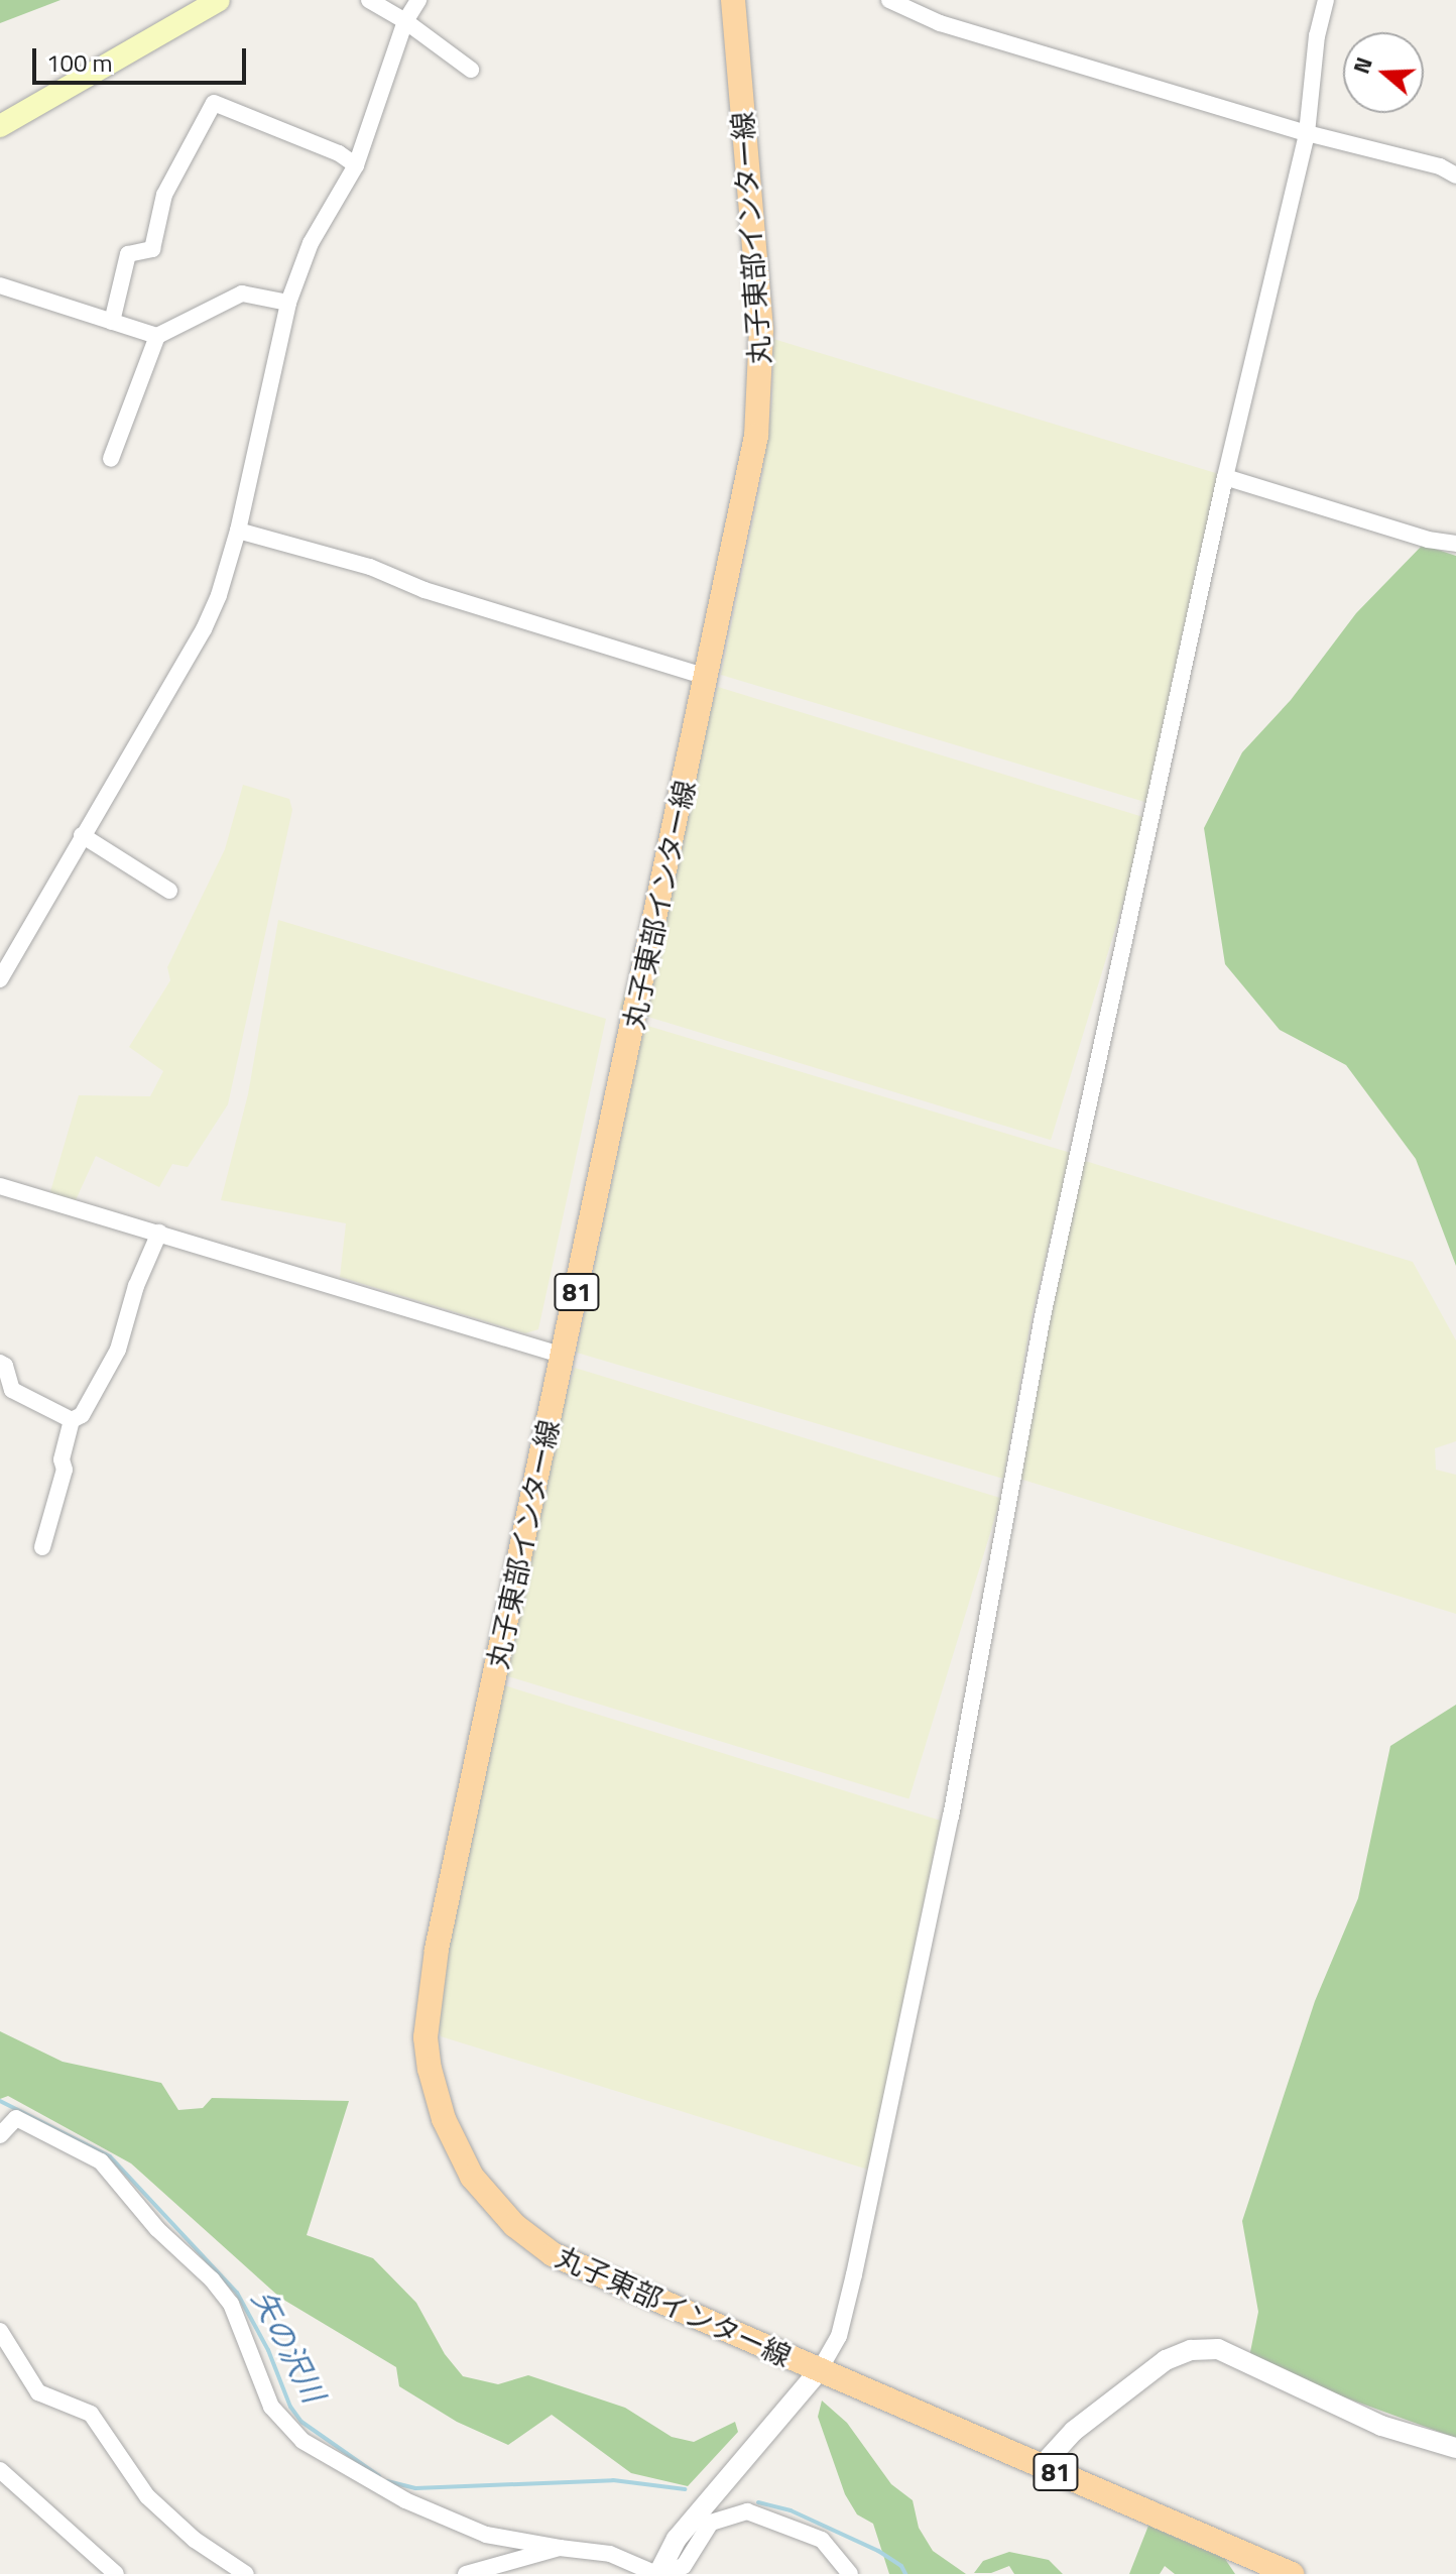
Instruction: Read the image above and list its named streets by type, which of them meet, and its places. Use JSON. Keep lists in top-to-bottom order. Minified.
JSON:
{"streets":{"main road":["丸子東部インター線","81"]},"water":["矢の沢川"],"scale_bar":"100 m","north":"left"}
